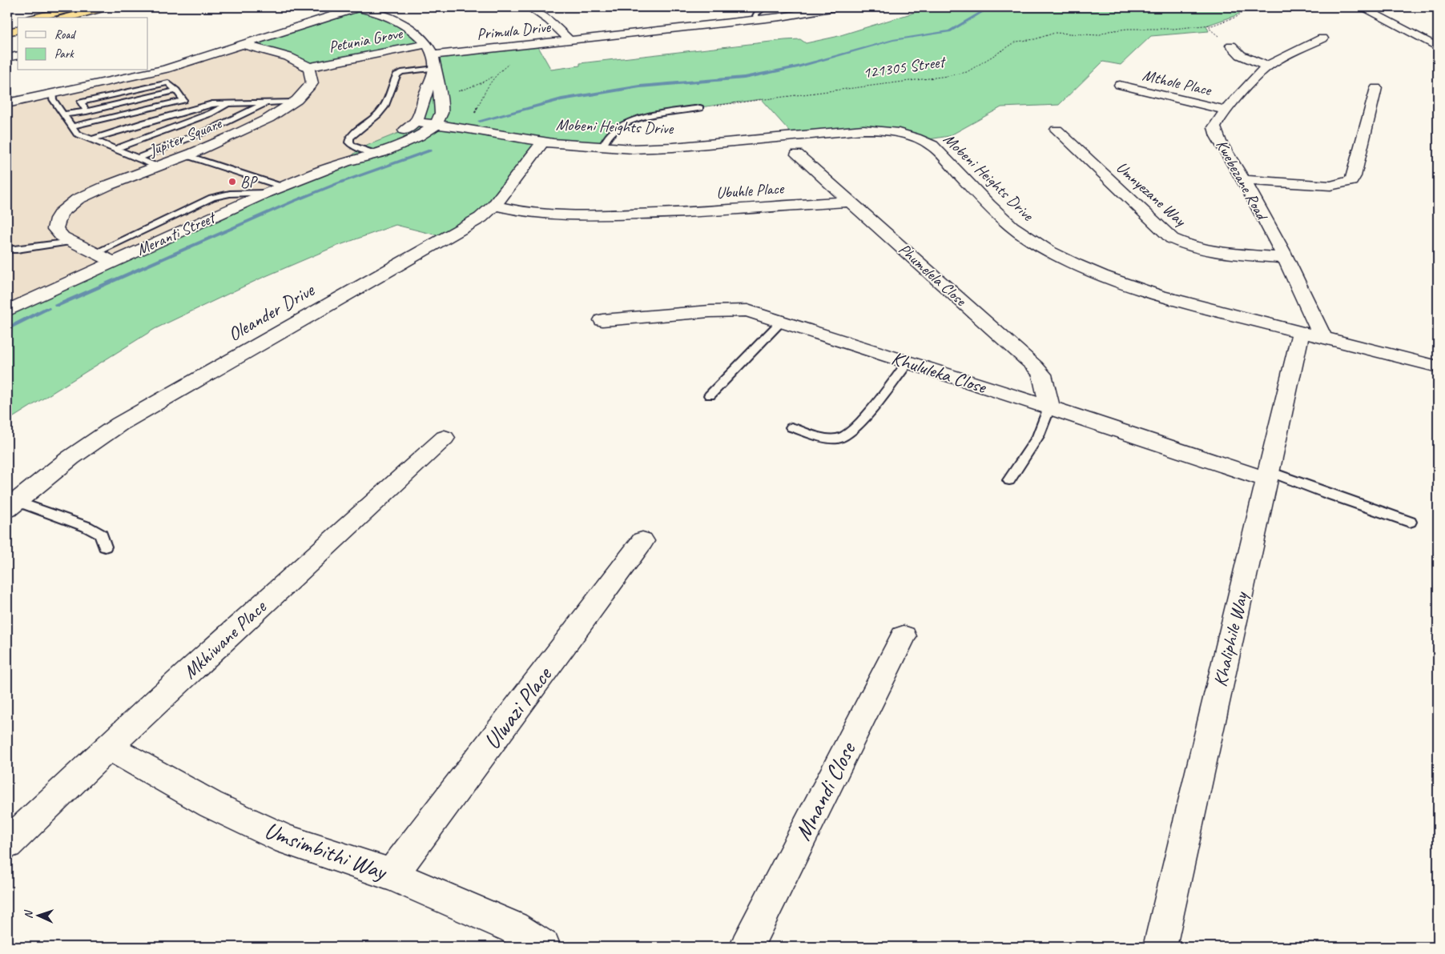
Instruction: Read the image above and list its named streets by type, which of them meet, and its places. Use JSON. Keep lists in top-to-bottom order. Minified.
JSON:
{"streets":{"street":["Primula Drive","Petunia Grove","Mthole Place","Mobeni Heights Drive","Jupiter Square","Kwebezane Road","Ubuhle Place","Umnyezane Way","Meranti Street","Phumelela Close","Oleander Drive","Khululeka Close","Mkhiwane Place","Khaliphile Way","Ulwazi Place","Mnandi Close","Umsimbithi Way"],"path":["121305 Street"]},"crossings":[["Petunia Grove","Jupiter Square"],["Mthole Place","Kwebezane Road"],["Mobeni Heights Drive","Kwebezane Road"],["Mobeni Heights Drive","Meranti Street"],["Mobeni Heights Drive","Oleander Drive"],["Mobeni Heights Drive","Khaliphile Way"],["Jupiter Square","Meranti Street"],["Kwebezane Road","Umnyezane Way"],["Kwebezane Road","Khaliphile Way"],["Ubuhle Place","Phumelela Close"],["Ubuhle Place","Oleander Drive"],["Phumelela Close","Khululeka Close"],["Khululeka Close","Khaliphile Way"],["Mkhiwane Place","Umsimbithi Way"],["Ulwazi Place","Umsimbithi Way"]],"places":["BP"],"legend":["Road","Park"],"north":"left"}
